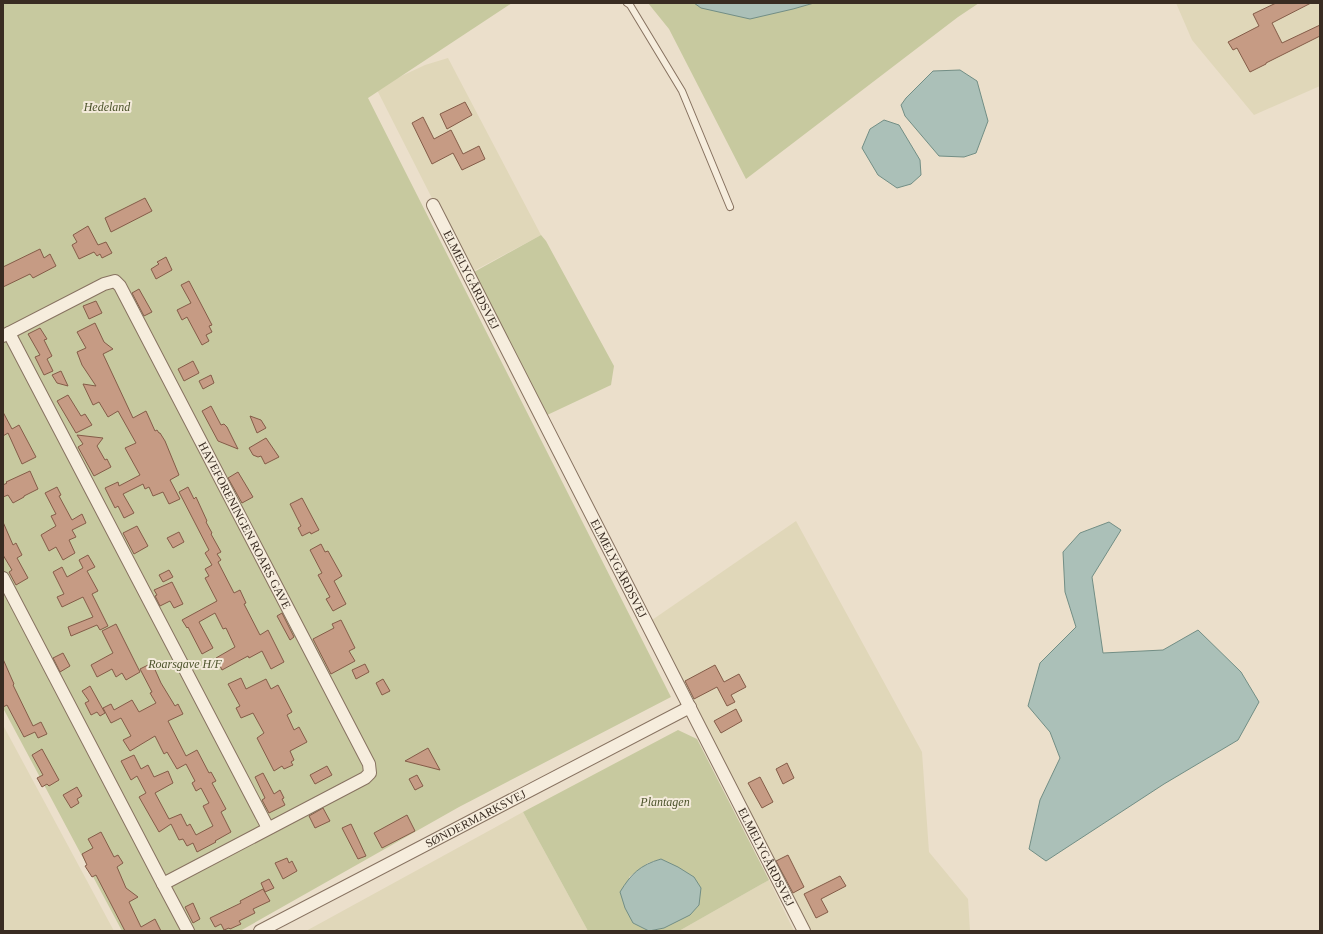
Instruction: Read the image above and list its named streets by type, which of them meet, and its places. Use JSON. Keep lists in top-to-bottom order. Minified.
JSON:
{"streets":{"street":["ELMELYGÅRDSVEJ","HAVEFORENINGEN ROARS GAVE","SØNDERMARKSVEJ"]},"crossings":[["ELMELYGÅRDSVEJ","SØNDERMARKSVEJ"]],"parks":["Hedeland","Roarsgave H/F","Plantagen"]}
